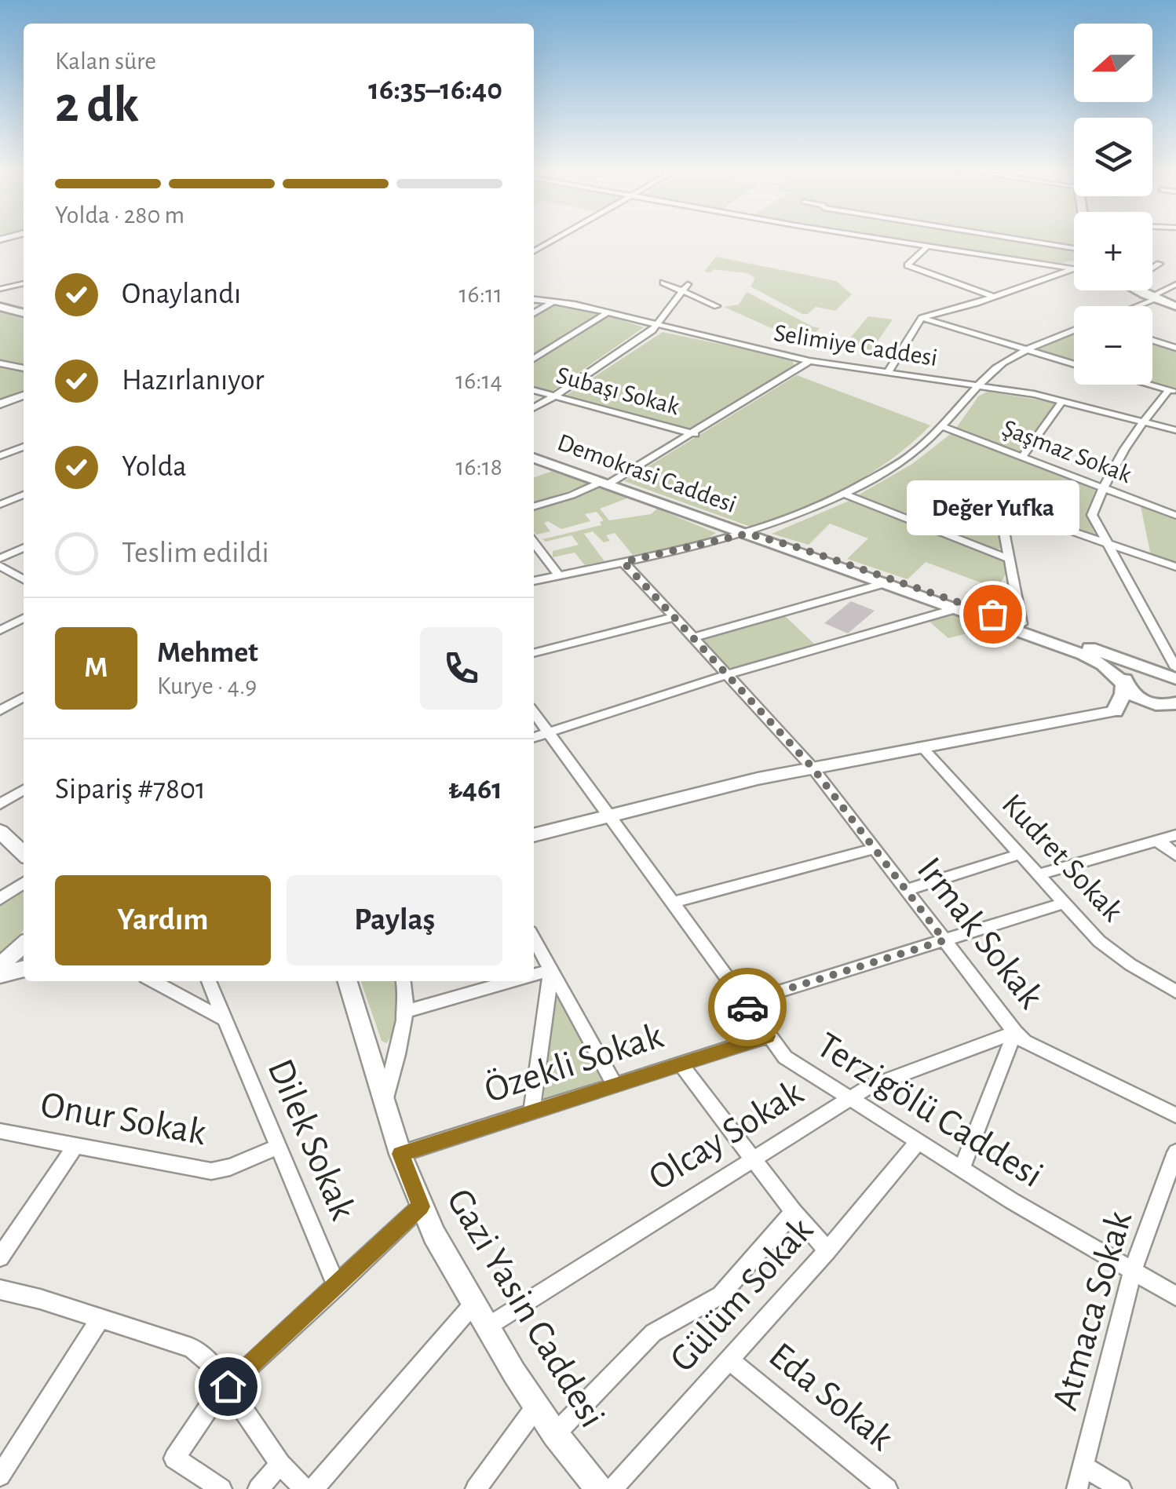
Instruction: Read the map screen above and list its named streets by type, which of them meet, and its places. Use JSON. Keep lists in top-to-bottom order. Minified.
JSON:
{"streets":{"main road":["Demokrasi Caddesi"],"street":["Selimiye Caddesi","Subaşı Sokak","Şaşmaz Sokak","Kudret Sokak","Irmak Sokak","Özekli Sokak","Terzigölü Caddesi","Onur Sokak","Olcay Sokak","Dilek Sokak","Gülüm Sokak","Gazi Yasin Caddesi","Atmaca Sokak","Eda Sokak"]},"crossings":[["Irmak Sokak","Olcay Sokak"],["Özekli Sokak","Terzigölü Caddesi"],["Özekli Sokak","Gazi Yasin Caddesi"],["Terzigölü Caddesi","Olcay Sokak"],["Terzigölü Caddesi","Gülüm Sokak"],["Terzigölü Caddesi","Atmaca Sokak"],["Onur Sokak","Dilek Sokak"],["Olcay Sokak","Gazi Yasin Caddesi"],["Gülüm Sokak","Eda Sokak"]],"places":["Değer Yufka"],"north":"left","page":{"map_buttons":["+","−"],"heading":["2 dk","Kalan süre","16:35–16:40"],"panel":["Mehmet","Kurye · 4.9","Sipariş #7801","₺461"],"bar":"Yolda · 280 m","list":[["Onaylandı","16:11"],["Hazırlanıyor","16:14"],["Yolda","16:18"],"Teslim edildi"],"bubble":"Değer Yufka","round":"M","buttons":["Yardım","Paylaş"]}}
